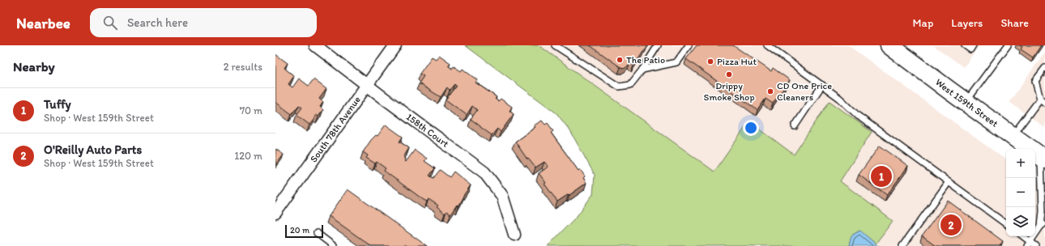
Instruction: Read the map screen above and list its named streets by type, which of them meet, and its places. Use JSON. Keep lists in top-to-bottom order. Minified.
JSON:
{"streets":{"main road":["West 159th Street"],"street":["South 78th Avenue","158th Court"]},"crossings":[["South 78th Avenue","158th Court"]],"places":["The Patio","Pizza Hut","Drippy Smoke Shop","CD One Price Cleaners"],"scale_bar":"20 m","page":{"header":"Nearbee","search":"Search here","nav":["Map","Layers","Share"],"heading":["Nearby","2 results"],"list":[{"mark":"1","name":"Tuffy","note":"Shop · West 159th Street","value":"70 m"},{"mark":"2","name":"O'Reilly Auto Parts","note":"Shop · West 159th Street","value":"120 m"}],"map_buttons":["+","−"],"pins":["1","2"],"scale":"20 m"}}
